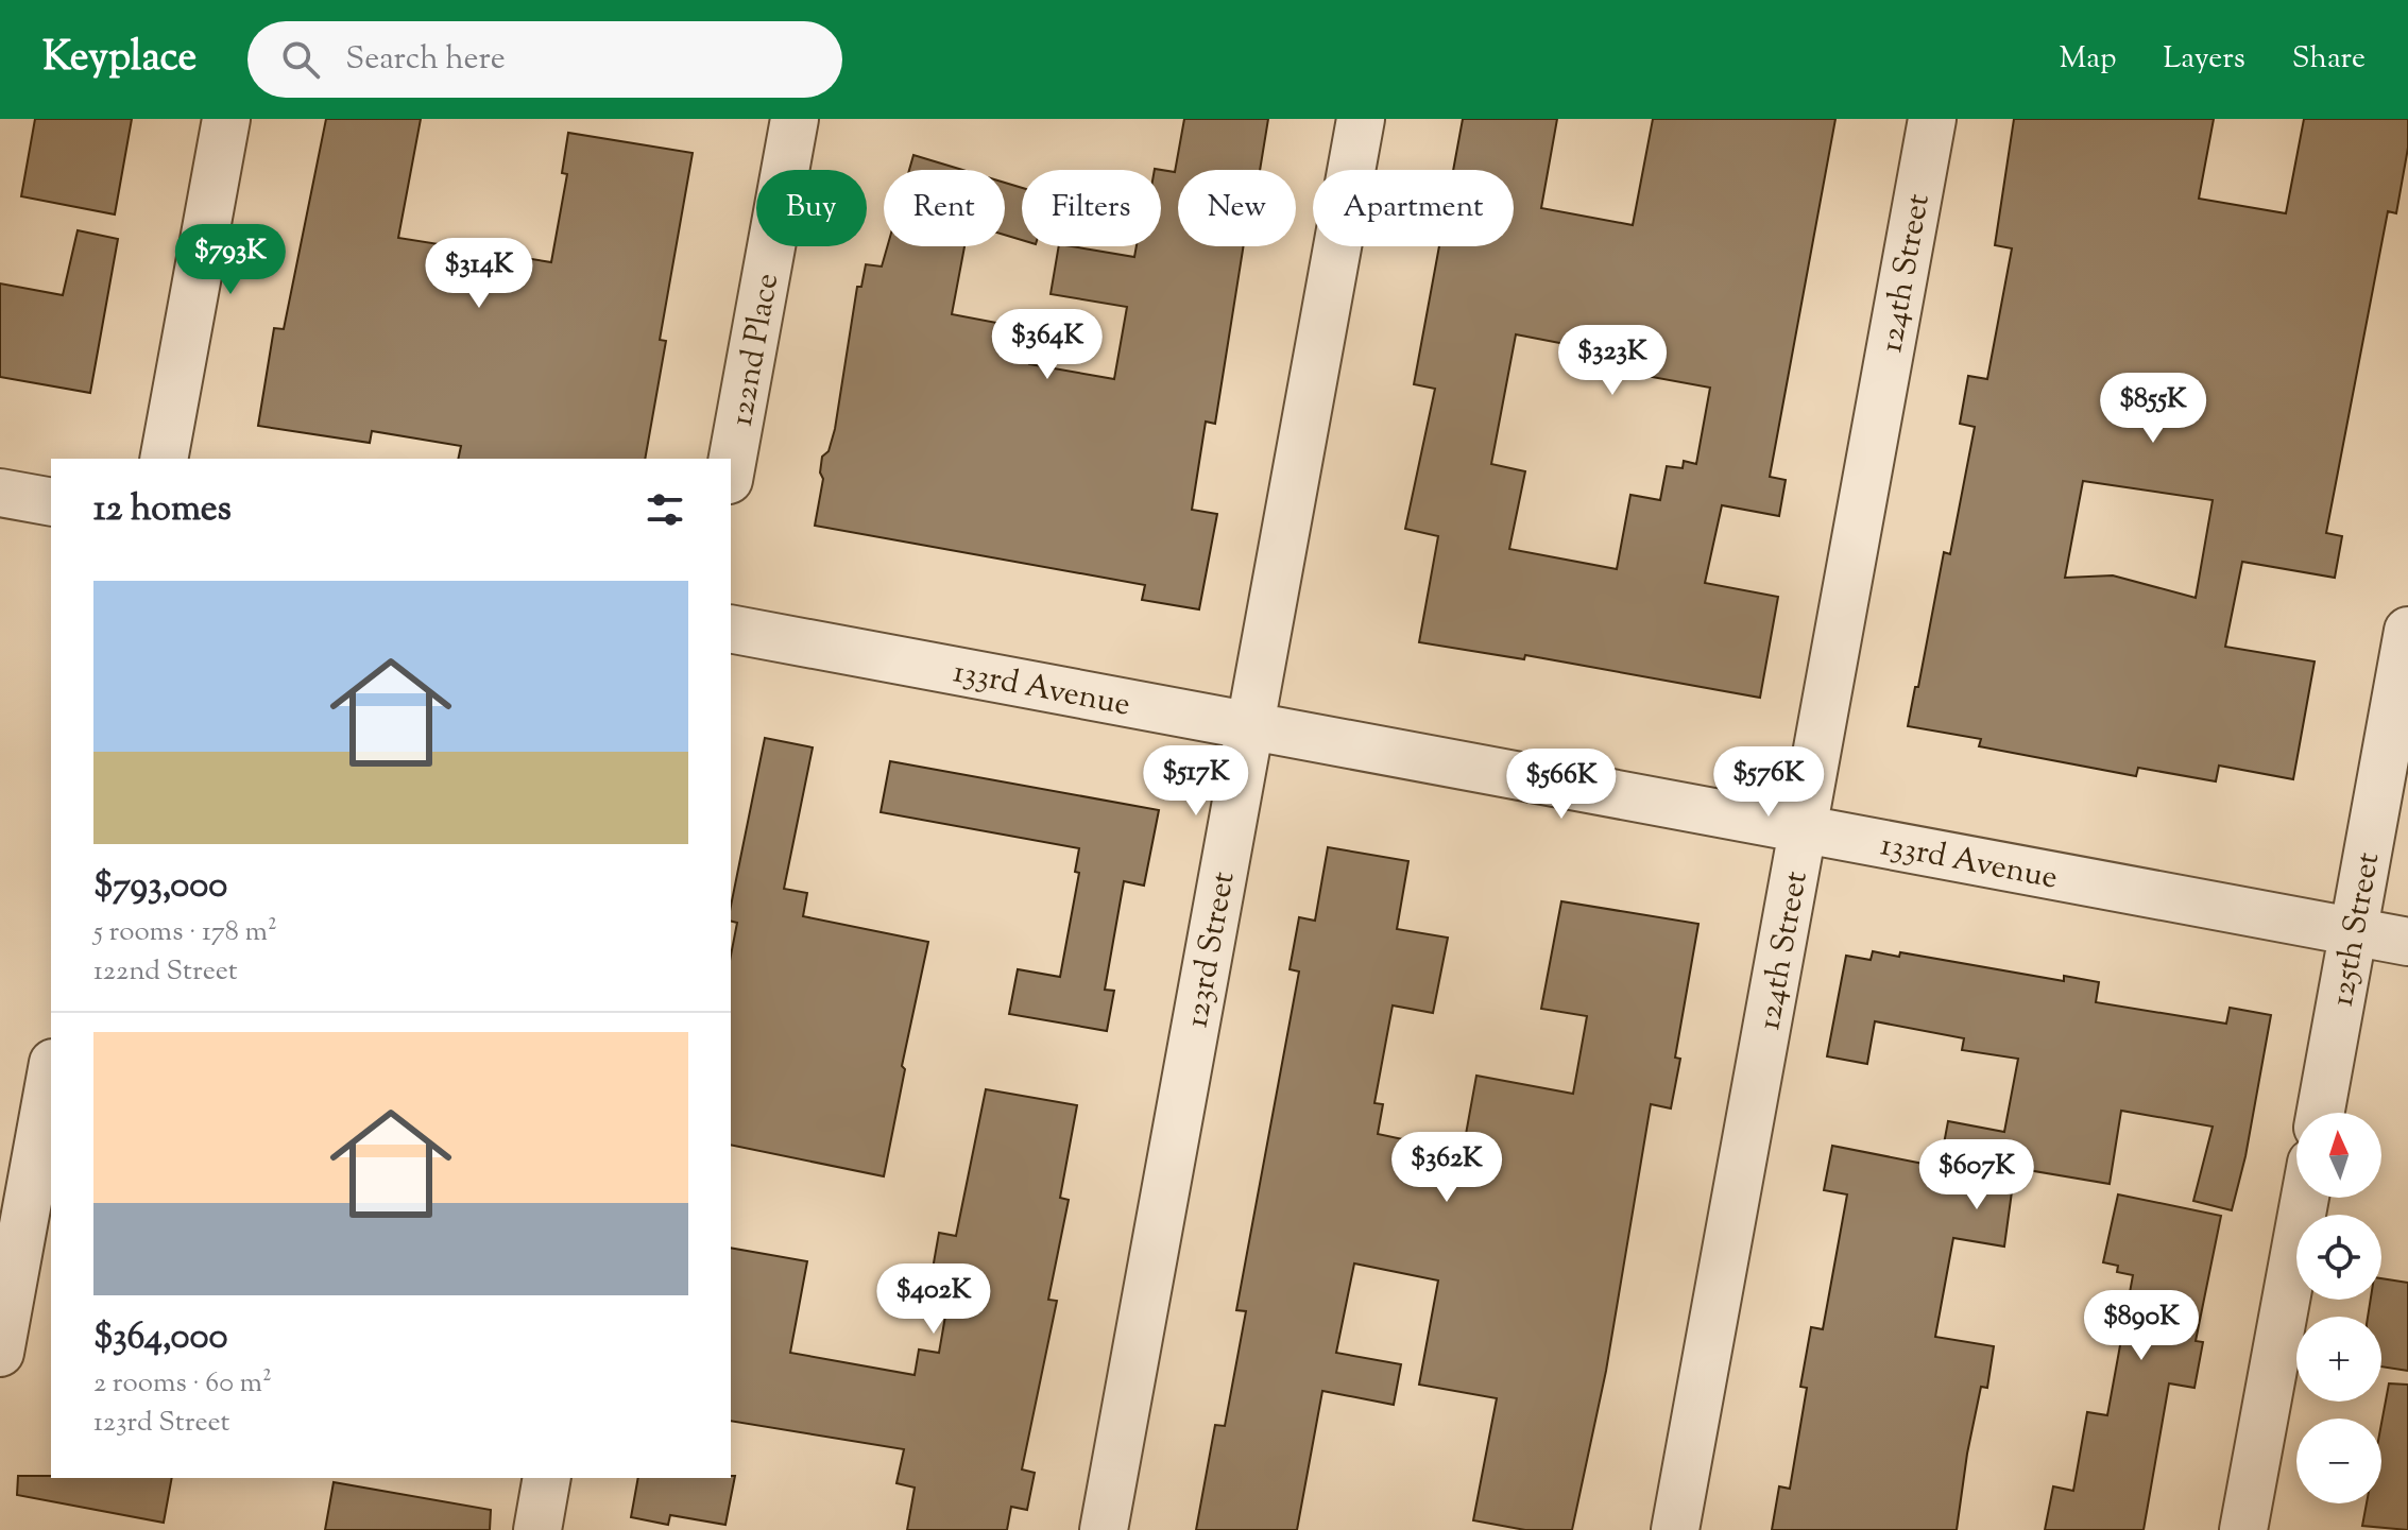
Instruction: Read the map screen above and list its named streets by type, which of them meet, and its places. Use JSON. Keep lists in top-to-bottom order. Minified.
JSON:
{"streets":{"street":["124th Street","122nd Place","133rd Avenue","125th Street","123rd Street"]},"crossings":[["124th Street","133rd Avenue"],["133rd Avenue","125th Street"],["133rd Avenue","123rd Street"]],"north":"top","page":{"header":"Keyplace","search":"Search here","nav":["Map","Layers","Share"],"chip":["Buy","Rent","Filters","New","Apartment"],"price":["$793K","$314K","$364K","$323K","$855K","$517K","$576K","$566K","$362K","$607K","$402K","$890K"],"heading":"12 homes","list":[{"name":"$793,000","note":"5 rooms · 178 m² · 122nd Street"},{"name":"$364,000","note":"2 rooms · 60 m² · 123rd Street"}],"map_buttons":["+","−"]}}
